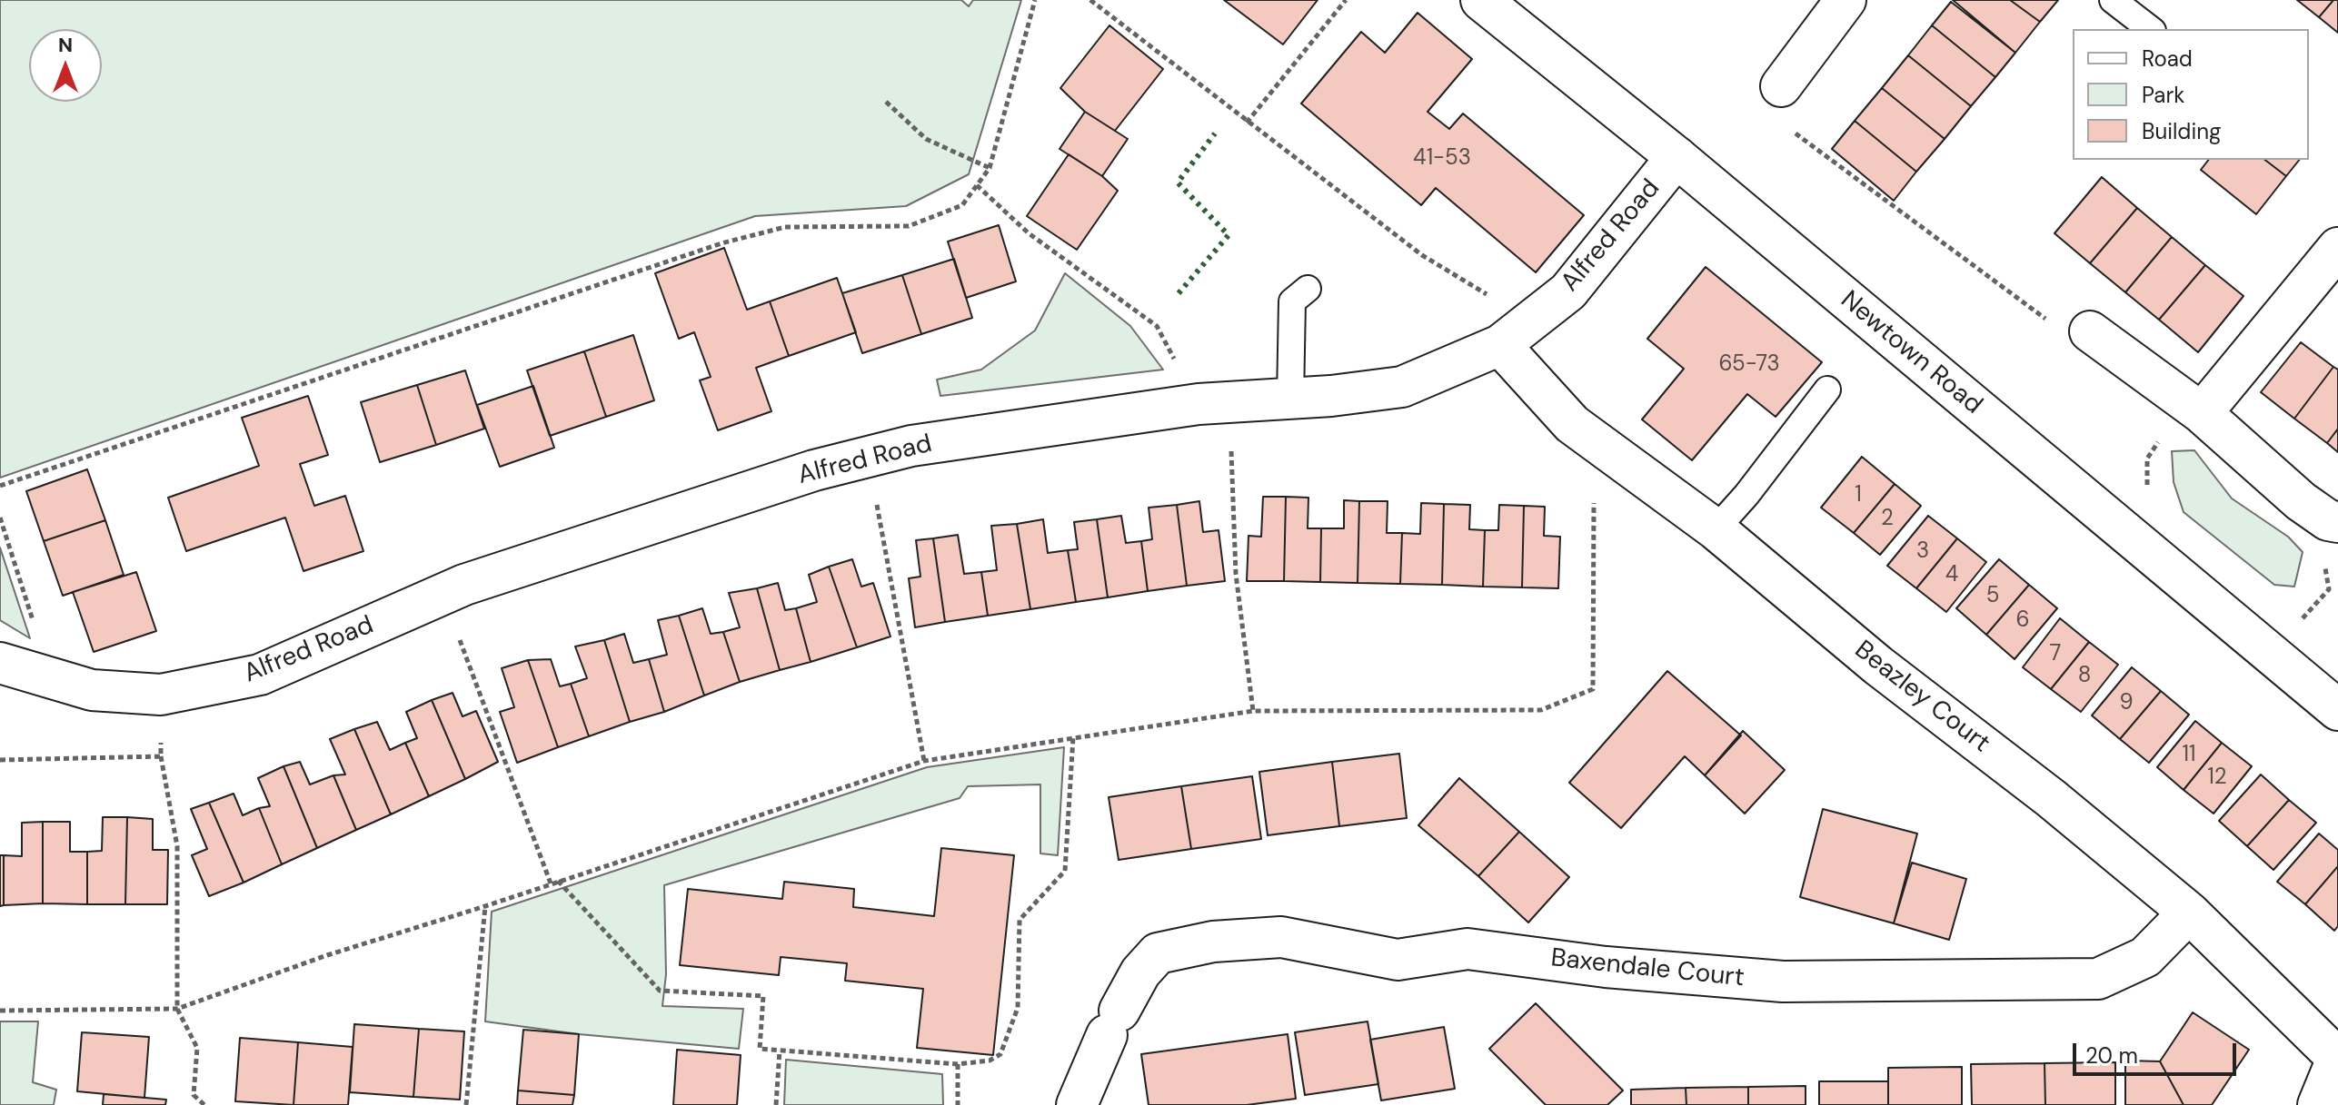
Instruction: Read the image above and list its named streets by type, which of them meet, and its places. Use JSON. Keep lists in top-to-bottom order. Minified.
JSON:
{"streets":{"street":["Alfred Road","Newtown Road","Beazley Court","Baxendale Court"]},"crossings":[["Alfred Road","Newtown Road"],["Alfred Road","Beazley Court"],["Beazley Court","Baxendale Court"]],"house_numbers":["41-53","65-73","1","2","3","4","5","6","7","8","9","11","12"],"legend":["Road","Park","Building"],"scale_bar":"20 m","north":"top"}
